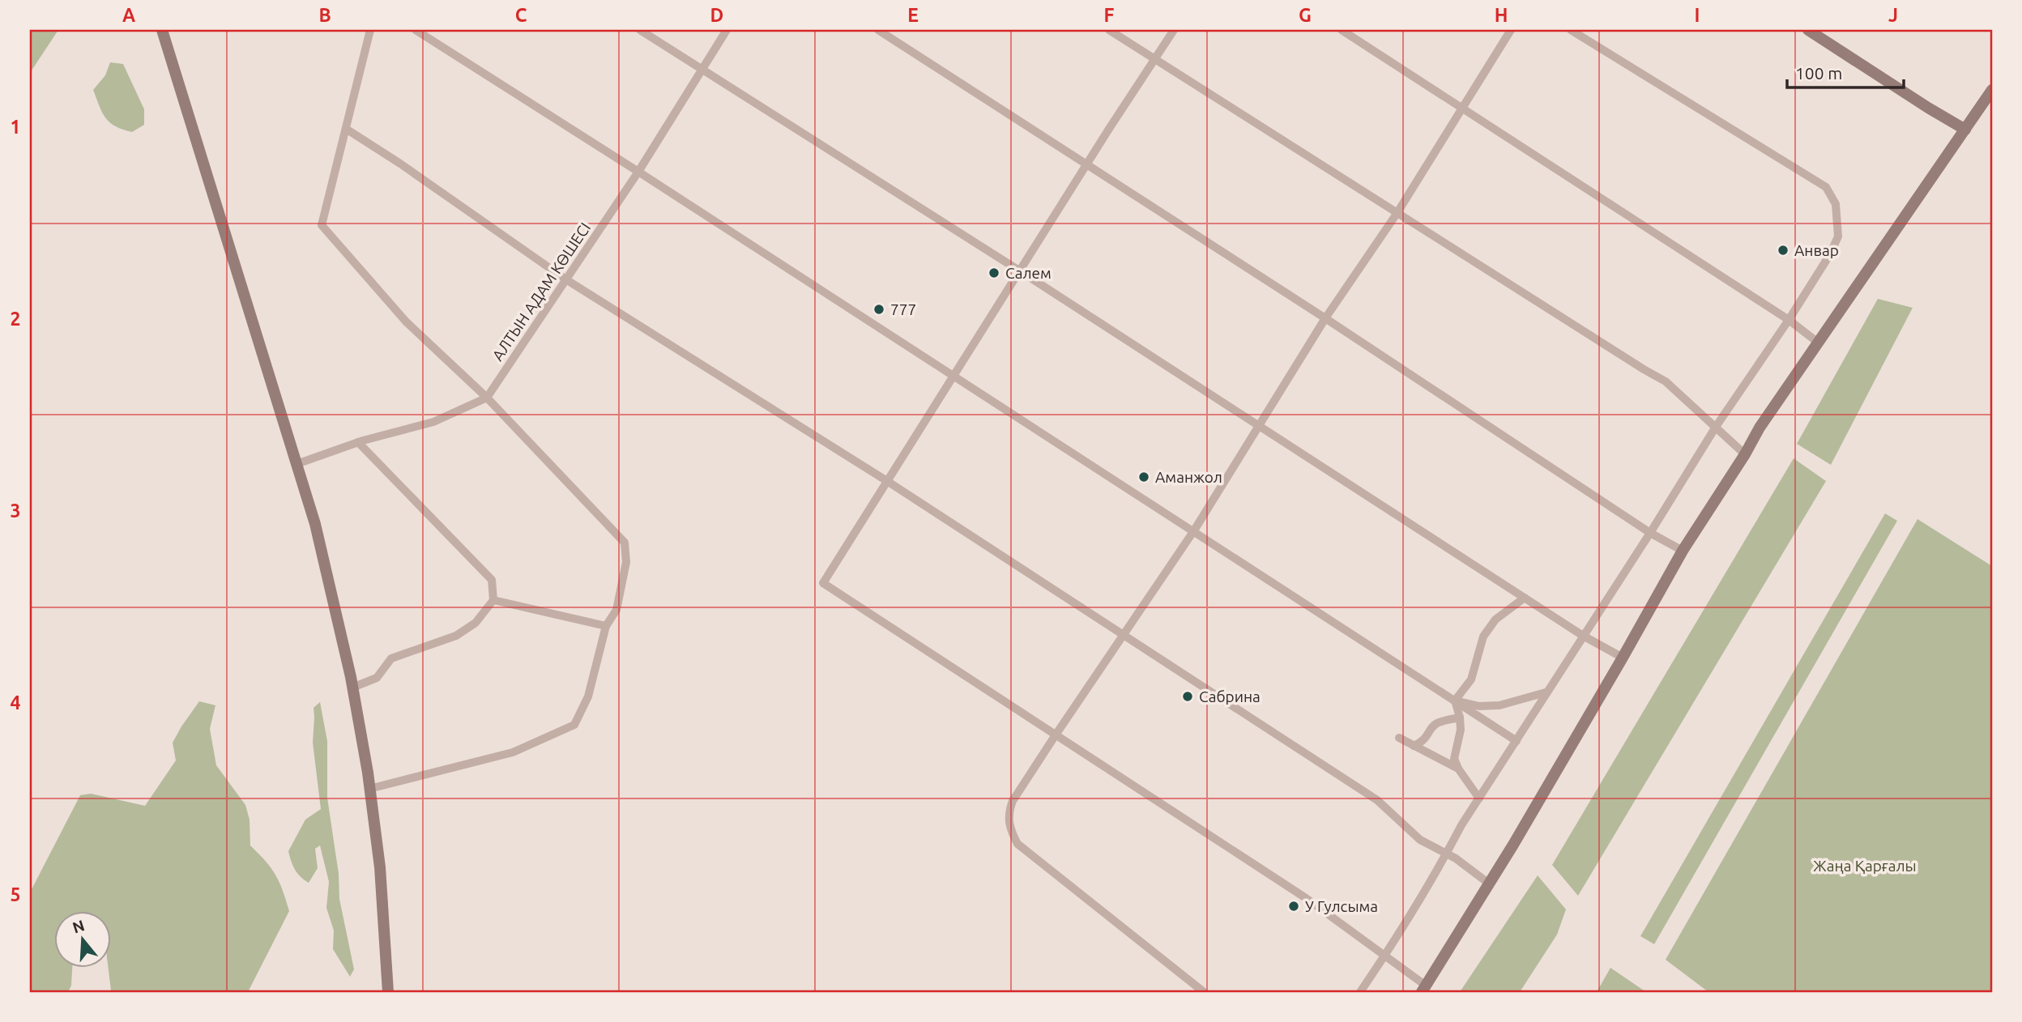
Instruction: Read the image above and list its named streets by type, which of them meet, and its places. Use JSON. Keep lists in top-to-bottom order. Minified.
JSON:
{"streets":{"street":["АЛТЫН АДАМ КӨШЕСІ"]},"parks":["Жаңа Қарғалы"],"places":["Анвар","Салем","777","Аманжол","Сабрина","У Гулсыма"],"scale_bar":"100 m","north":"top","grid":{"columns":["A","B","C","D","E","F","G","H","I","J"],"rows":["1","2","3","4","5"]}}
